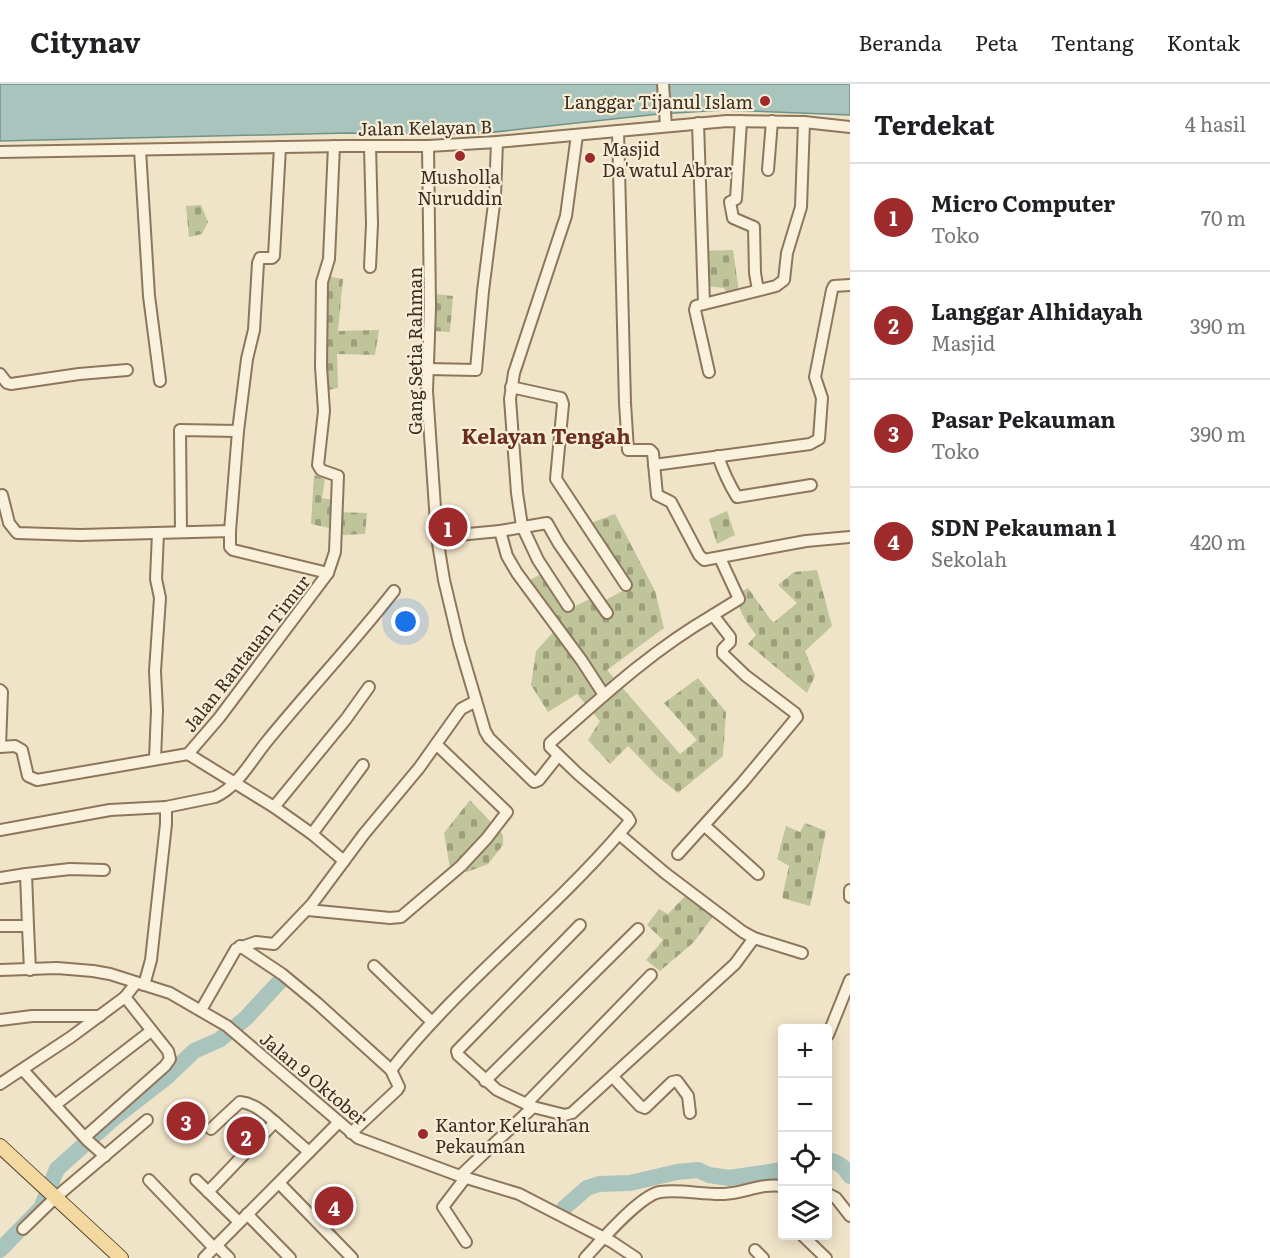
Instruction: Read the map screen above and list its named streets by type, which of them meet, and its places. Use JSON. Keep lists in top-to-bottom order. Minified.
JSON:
{"streets":{"street":["Jalan Kelayan B","Gang Setia Rahman","Jalan Rantauan Timur","Jalan 9 Oktober"]},"crossings":[["Jalan Kelayan B","Gang Setia Rahman"]],"districts":["Kelayan Tengah"],"places":["Langgar Tijanul Islam","Musholla Nuruddin","Masjid Da'watul Abrar","Kantor Kelurahan Pekauman"],"page":{"header":"Citynav","nav":["Beranda","Peta","Tentang","Kontak"],"heading":["Terdekat","4 hasil"],"list":[{"mark":"1","name":"Micro Computer","note":"Toko","value":"70 m"},{"mark":"2","name":"Langgar Alhidayah","note":"Masjid","value":"390 m"},{"mark":"3","name":"Pasar Pekauman","note":"Toko","value":"390 m"},{"mark":"4","name":"SDN Pekauman 1","note":"Sekolah","value":"420 m"}],"pins":["1","3","2","4"],"map_buttons":["+","−"]}}
